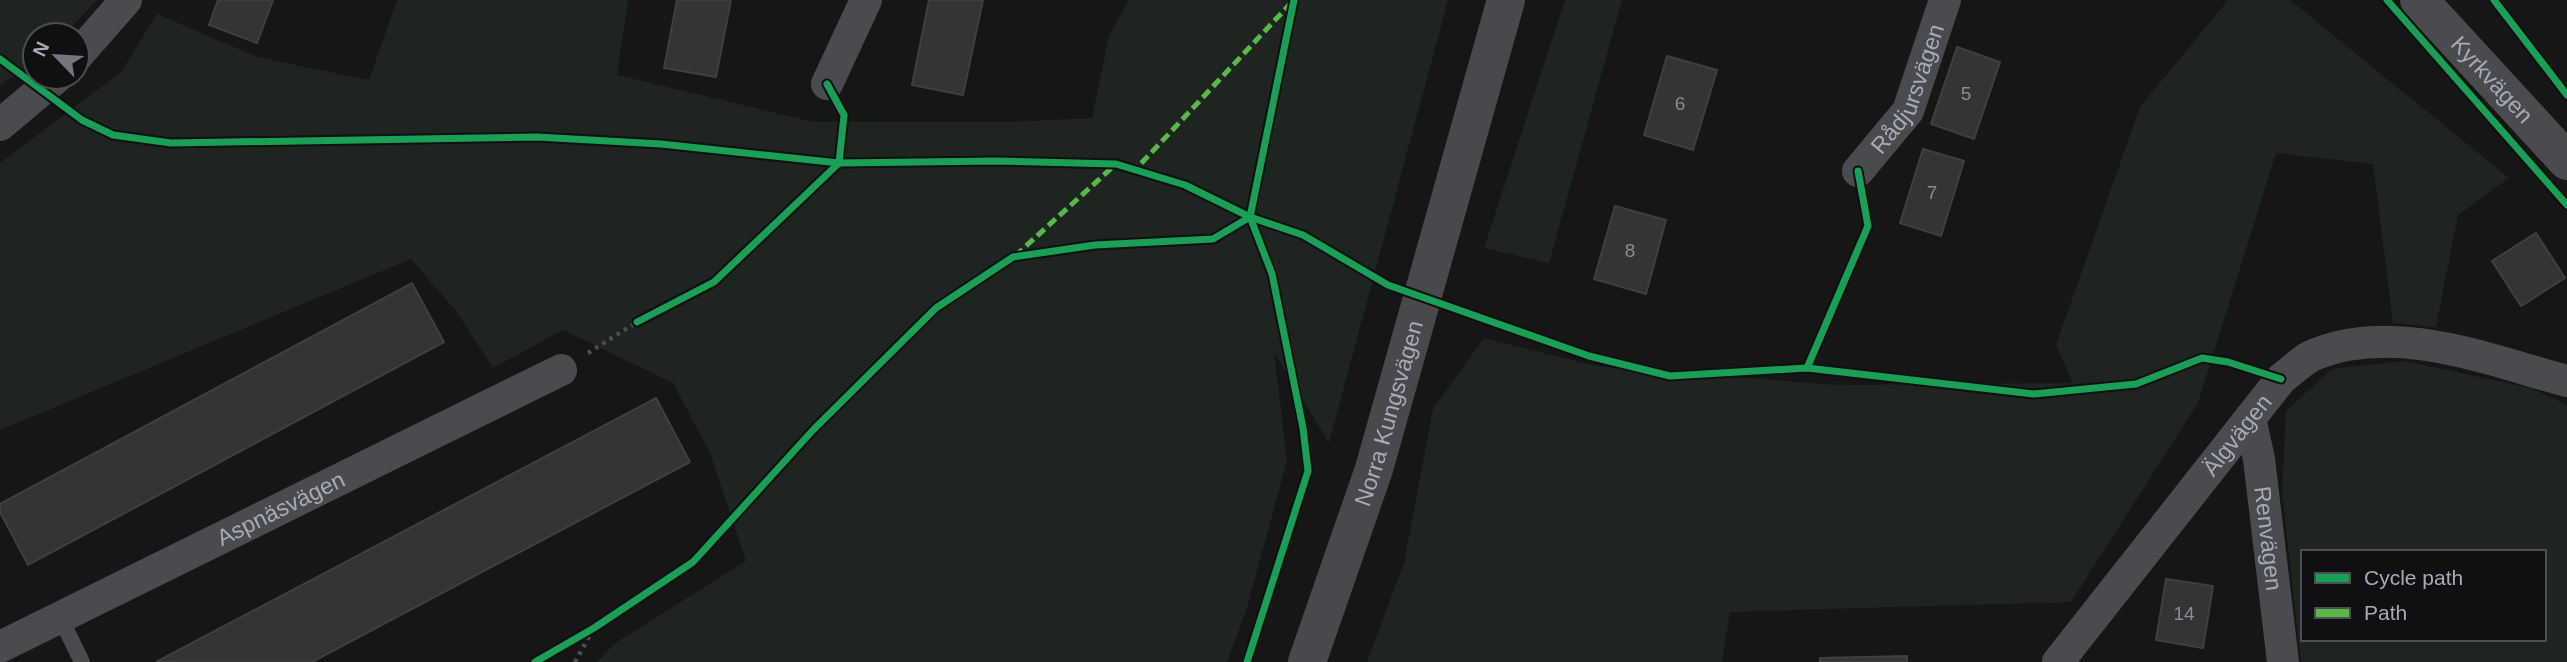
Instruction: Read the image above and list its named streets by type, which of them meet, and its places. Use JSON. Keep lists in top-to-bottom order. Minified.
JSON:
{"streets":{"main road":["Norra Kungsvägen"],"street":["Kyrkvägen","Rådjursvägen","Älgvägen","Aspnäsvägen","Renvägen"]},"crossings":[["Älgvägen","Renvägen"]],"house_numbers":["5","6","7","8","14"],"legend":["Cycle path","Path"],"north":"top left"}
